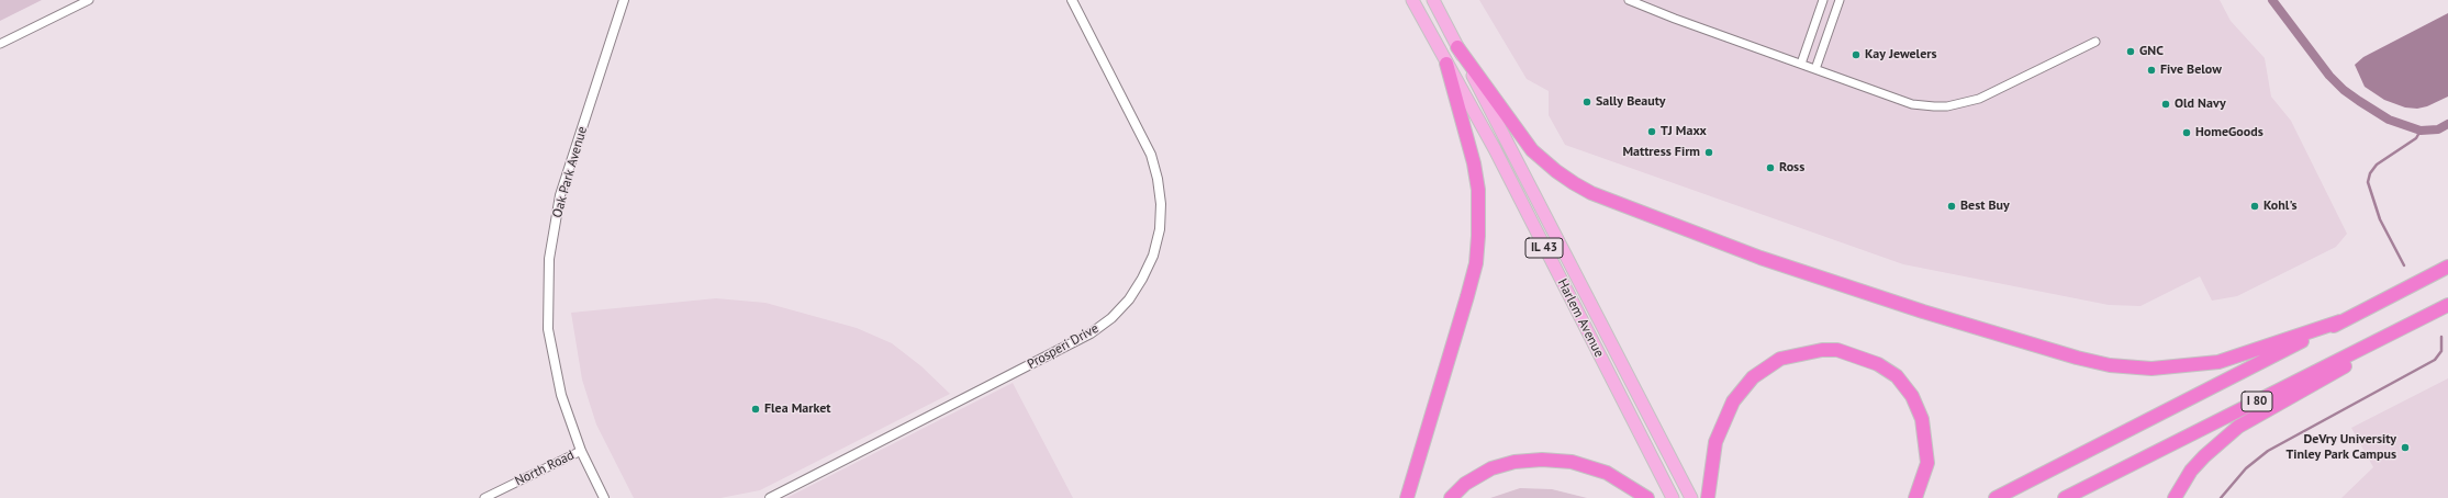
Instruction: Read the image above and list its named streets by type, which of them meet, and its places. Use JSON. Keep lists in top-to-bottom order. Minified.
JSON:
{"streets":{"highway":["I 80"],"main road":["IL 43","Harlem Avenue"],"street":["Oak Park Avenue","Prosperi Drive","North Road"]},"crossings":[["Oak Park Avenue","North Road"]],"places":["GNC","Kay Jewelers","Five Below","Sally Beauty","Old Navy","TJ Maxx","HomeGoods","Mattress Firm","Ross","Best Buy","Kohl's","Flea Market","DeVry University Tinley Park Campus"]}
